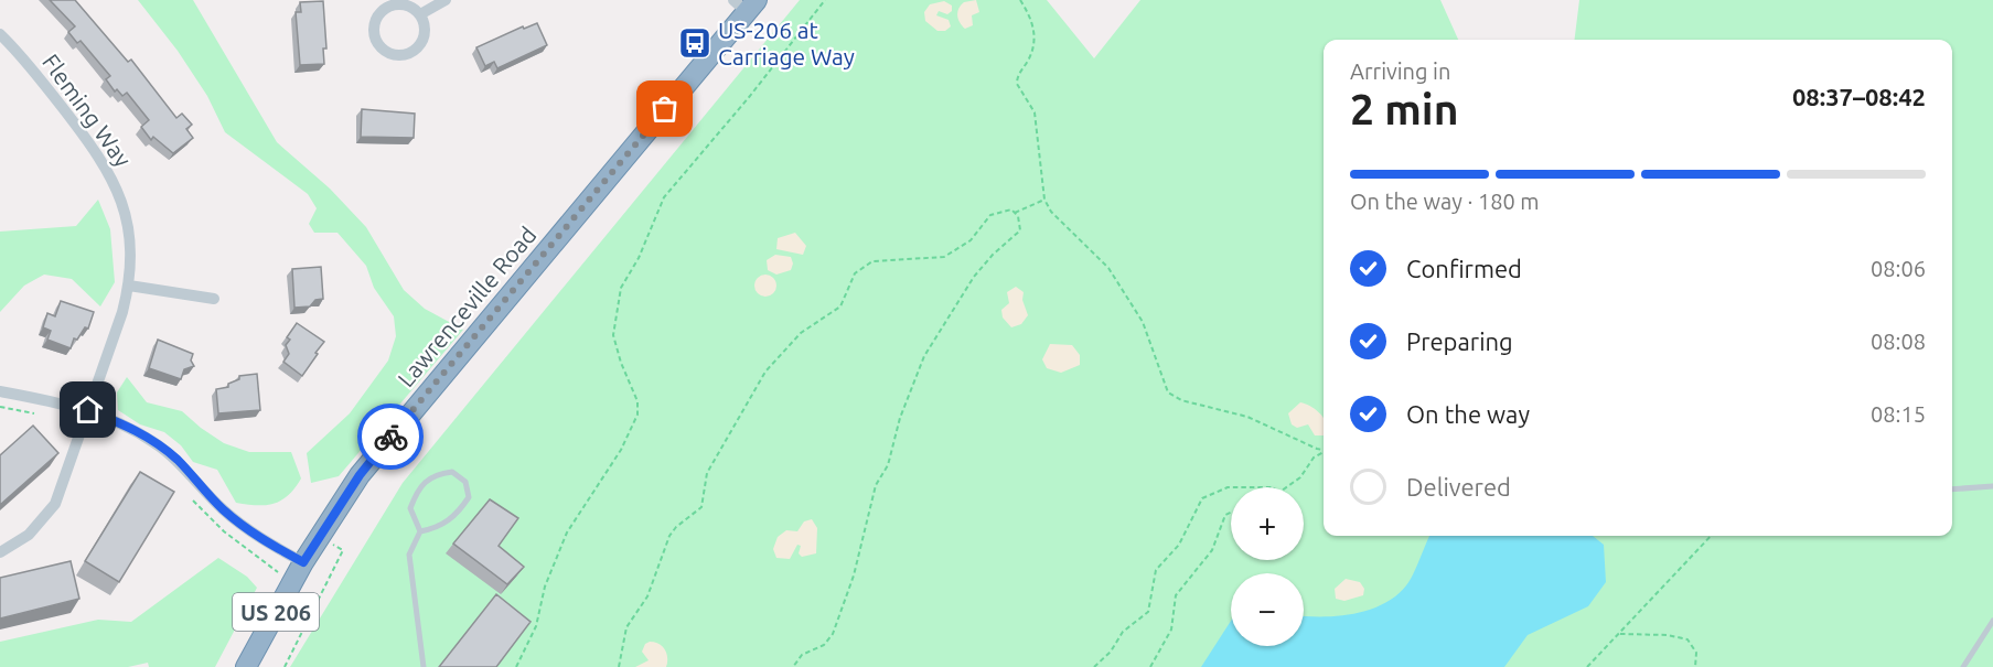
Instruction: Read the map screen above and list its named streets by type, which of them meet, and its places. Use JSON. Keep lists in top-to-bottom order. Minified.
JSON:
{"streets":{"highway":["Lawrenceville Road","US 206"],"street":["Fleming Way"]},"places":{"bus stop":["US-206 at Carriage Way"]},"page":{"heading":["2 min","Arriving in","08:37–08:42"],"bar":"On the way · 180 m","list":[["Confirmed","08:06"],["Preparing","08:08"],["On the way","08:15"],"Delivered"],"map_buttons":["+","−"]}}
